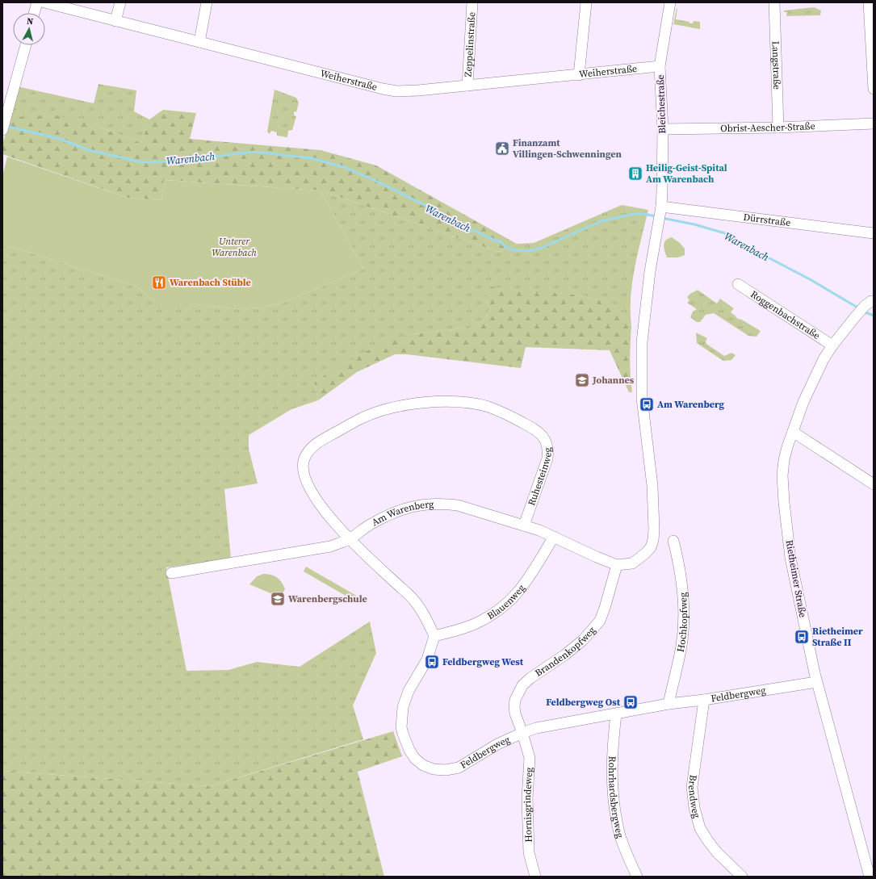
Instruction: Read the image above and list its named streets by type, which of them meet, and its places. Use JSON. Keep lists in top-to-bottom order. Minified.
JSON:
{"streets":{"street":["Zeppelinstraße","Langstraße","Weiherstraße","Bleichestraße","Obrist-Aescher-Straße","Dürrstraße","Roggenbachstraße","Ruhesteinweg","Am Warenberg","Rietheimer Straße","Blauenweg","Hochkopfweg","Brandenkopfweg","Feldbergweg","Brendweg","Rohrhardsbergweg","Hornisgrindeweg"]},"crossings":[["Zeppelinstraße","Weiherstraße"],["Langstraße","Obrist-Aescher-Straße"],["Weiherstraße","Bleichestraße"],["Bleichestraße","Obrist-Aescher-Straße"],["Bleichestraße","Dürrstraße"],["Roggenbachstraße","Rietheimer Straße"],["Ruhesteinweg","Am Warenberg"],["Am Warenberg","Blauenweg"],["Am Warenberg","Brandenkopfweg"],["Rietheimer Straße","Feldbergweg"],["Blauenweg","Feldbergweg"],["Hochkopfweg","Feldbergweg"],["Brandenkopfweg","Feldbergweg"],["Brandenkopfweg","Hornisgrindeweg"],["Feldbergweg","Brendweg"],["Feldbergweg","Rohrhardsbergweg"],["Feldbergweg","Hornisgrindeweg"]],"water":["Warenbach"],"parks":["Unterer Warenbach"],"places":{"public building":["Finanzamt Villingen-Schwenningen"],"building":["Heilig-Geist-Spital Am Warenbach"],"restaurant":["Warenbach Stüble"],"school or university":["Johannes","Warenbergschule"],"bus stop":["Am Warenberg","Rietheimer Straße II","Feldbergweg West","Feldbergweg Ost"]},"north":"top"}
